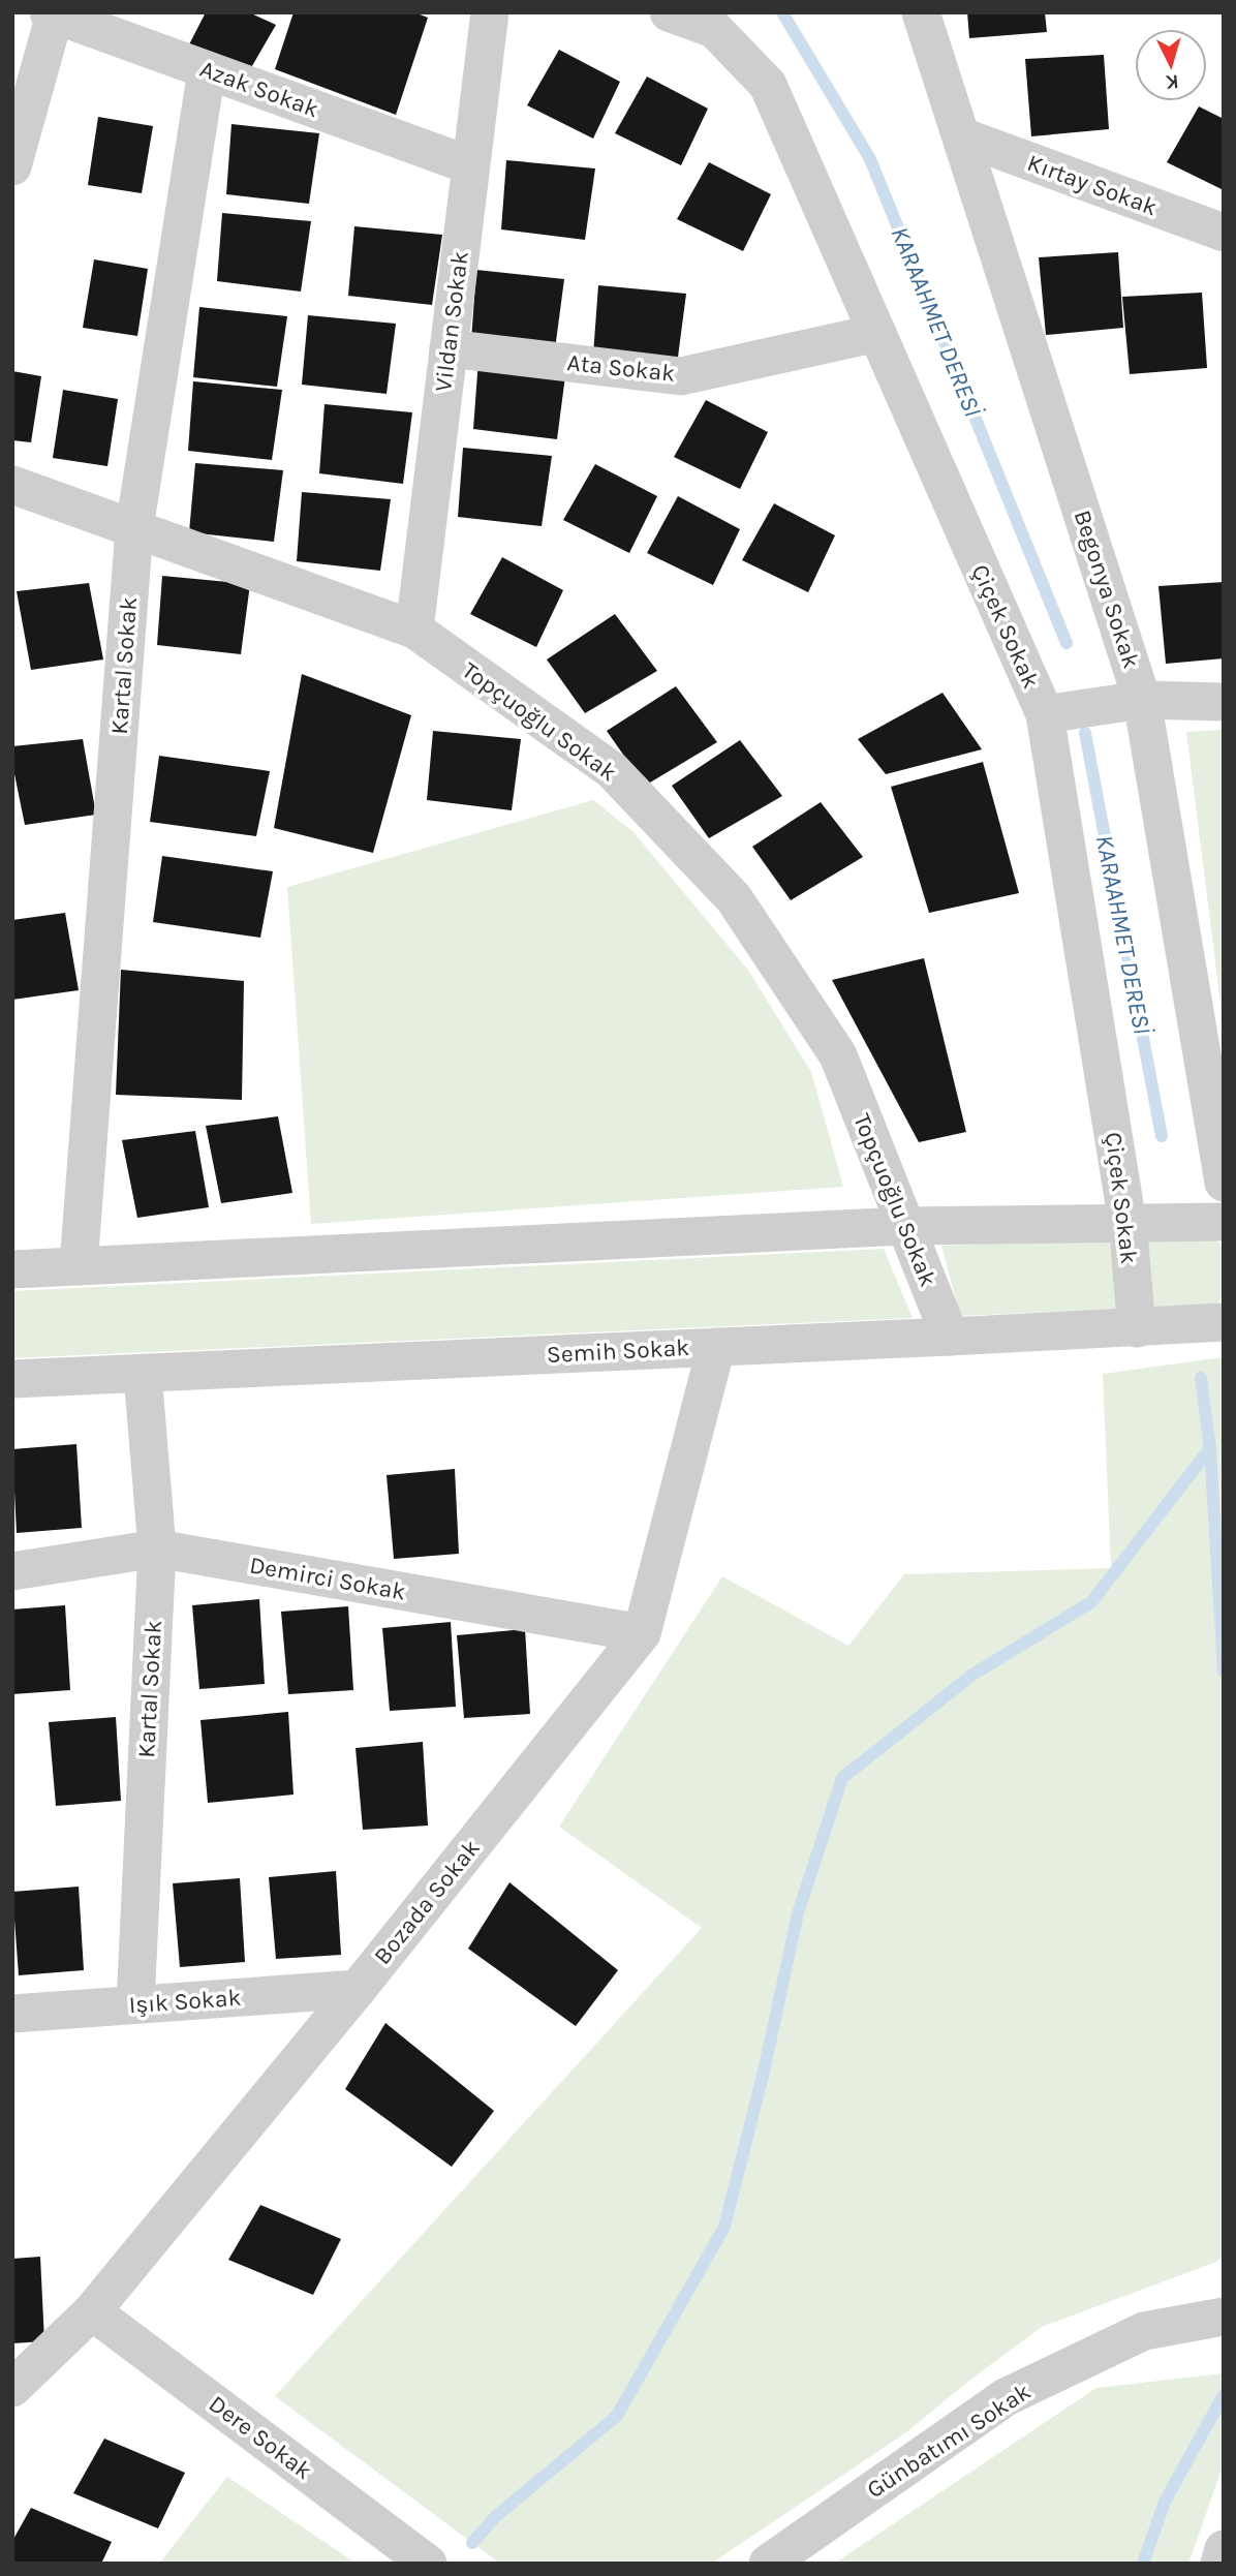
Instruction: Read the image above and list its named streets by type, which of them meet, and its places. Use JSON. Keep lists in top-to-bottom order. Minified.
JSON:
{"streets":{"street":["Azak Sokak","Kırtay Sokak","Vildan Sokak","Ata Sokak","Begonya Sokak","Çiçek Sokak","Kartal Sokak","Topçuoğlu Sokak","Semih Sokak","Demirci Sokak","Bozada Sokak","Işık Sokak","Dere Sokak","Günbatımı Sokak"]},"crossings":[["Azak Sokak","Vildan Sokak"],["Azak Sokak","Kartal Sokak"],["Kırtay Sokak","Begonya Sokak"],["Vildan Sokak","Ata Sokak"],["Vildan Sokak","Topçuoğlu Sokak"],["Ata Sokak","Çiçek Sokak"],["Çiçek Sokak","Semih Sokak"],["Kartal Sokak","Topçuoğlu Sokak"],["Kartal Sokak","Semih Sokak"],["Kartal Sokak","Demirci Sokak"],["Kartal Sokak","Işık Sokak"],["Topçuoğlu Sokak","Semih Sokak"],["Semih Sokak","Bozada Sokak"],["Demirci Sokak","Bozada Sokak"],["Bozada Sokak","Işık Sokak"],["Bozada Sokak","Dere Sokak"]],"water":["KARAAHMET DERESİ"],"north":"bottom"}
